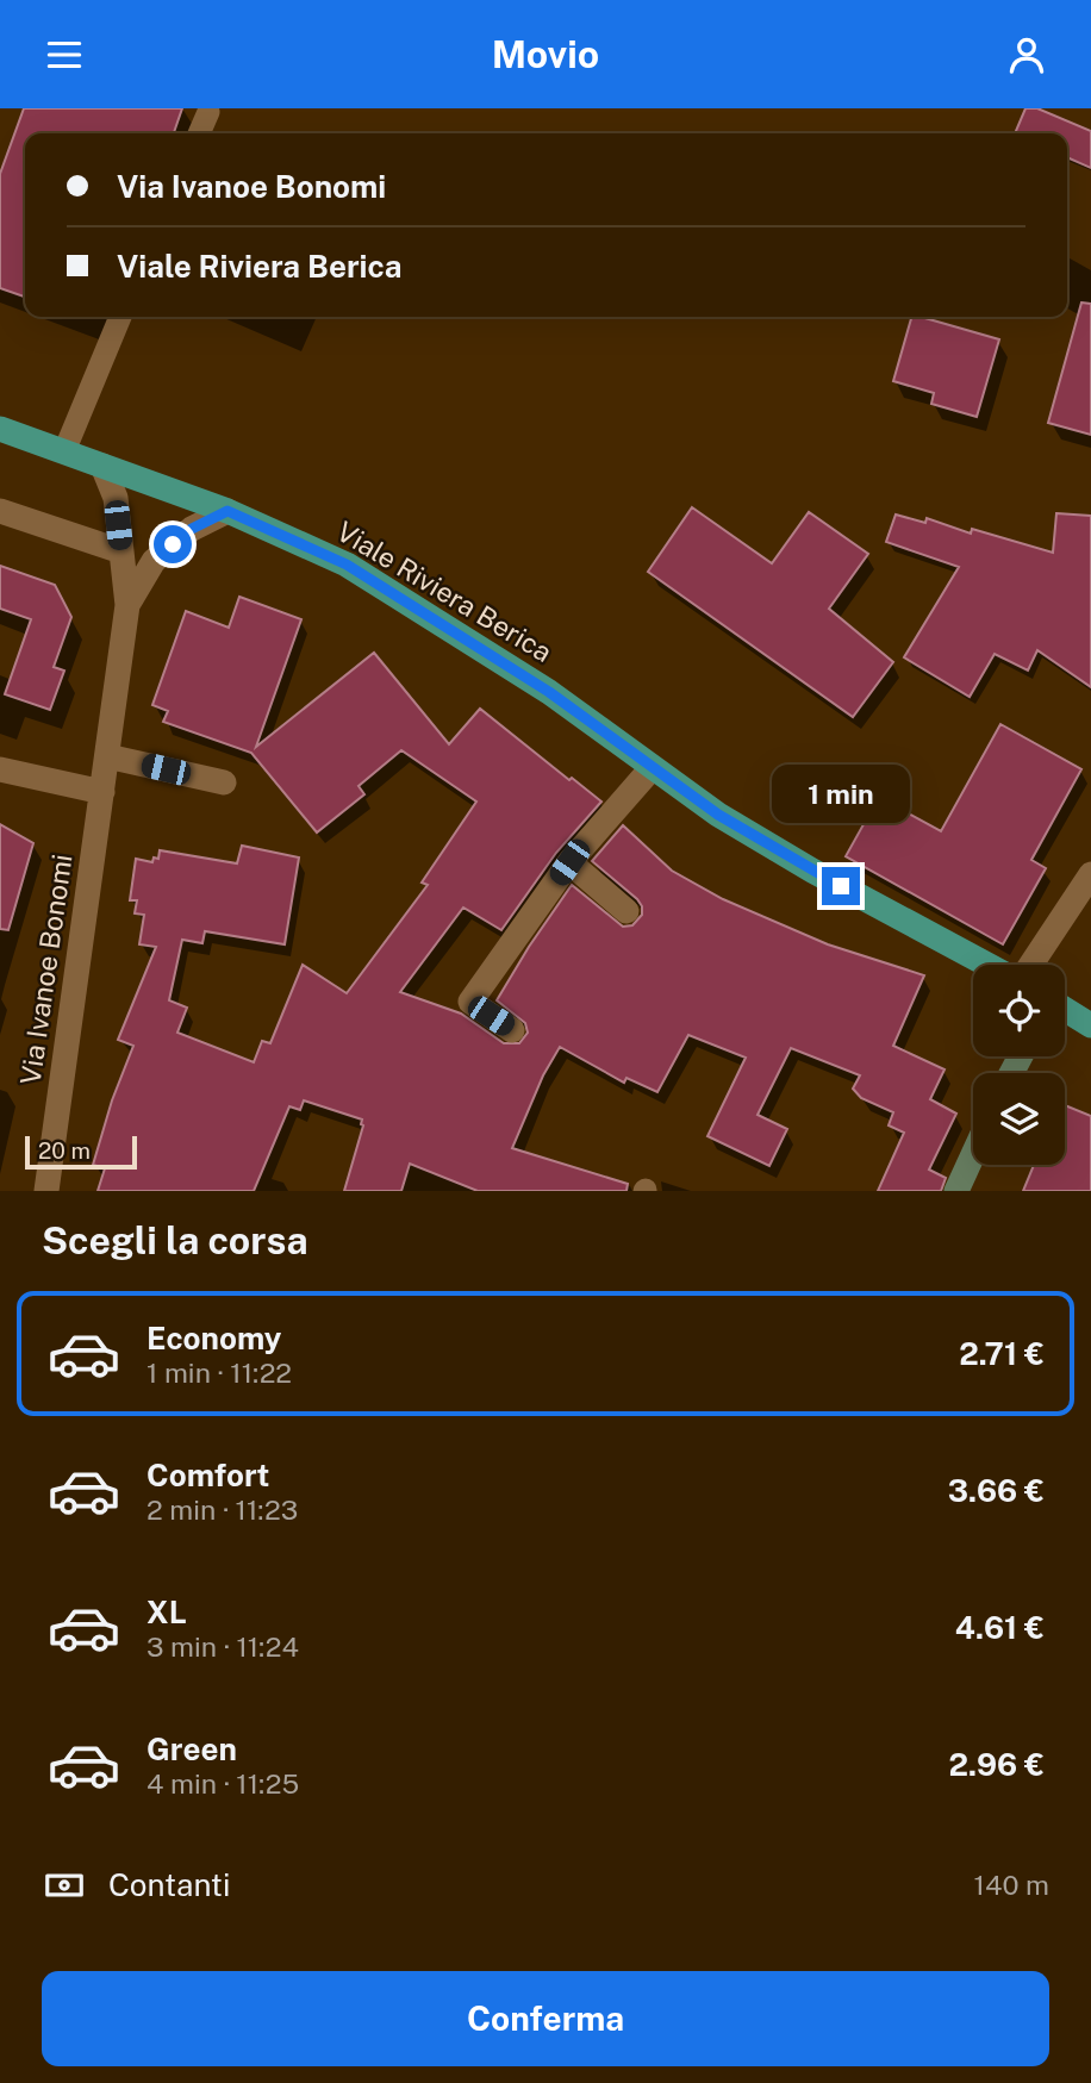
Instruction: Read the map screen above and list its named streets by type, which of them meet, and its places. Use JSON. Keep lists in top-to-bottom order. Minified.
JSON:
{"streets":{"main road":["Viale Riviera Berica"],"street":["Via Ivanoe Bonomi"]},"crossings":[["Viale Riviera Berica","Via Ivanoe Bonomi"]],"scale_bar":"20 m","page":{"header":"Movio","banner":["Via Ivanoe Bonomi","Viale Riviera Berica"],"bubble":"1 min","scale":"20 m","heading":"Scegli la corsa","list":[{"name":"Economy","note":"1 min · 11:22","value":"2.71 €"},{"name":"Comfort","note":"2 min · 11:23","value":"3.66 €"},{"name":"XL","note":"3 min · 11:24","value":"4.61 €"},{"name":"Green","note":"4 min · 11:25","value":"2.96 €"}],"pay":["Contanti","140 m"],"buttons":"Conferma"}}
